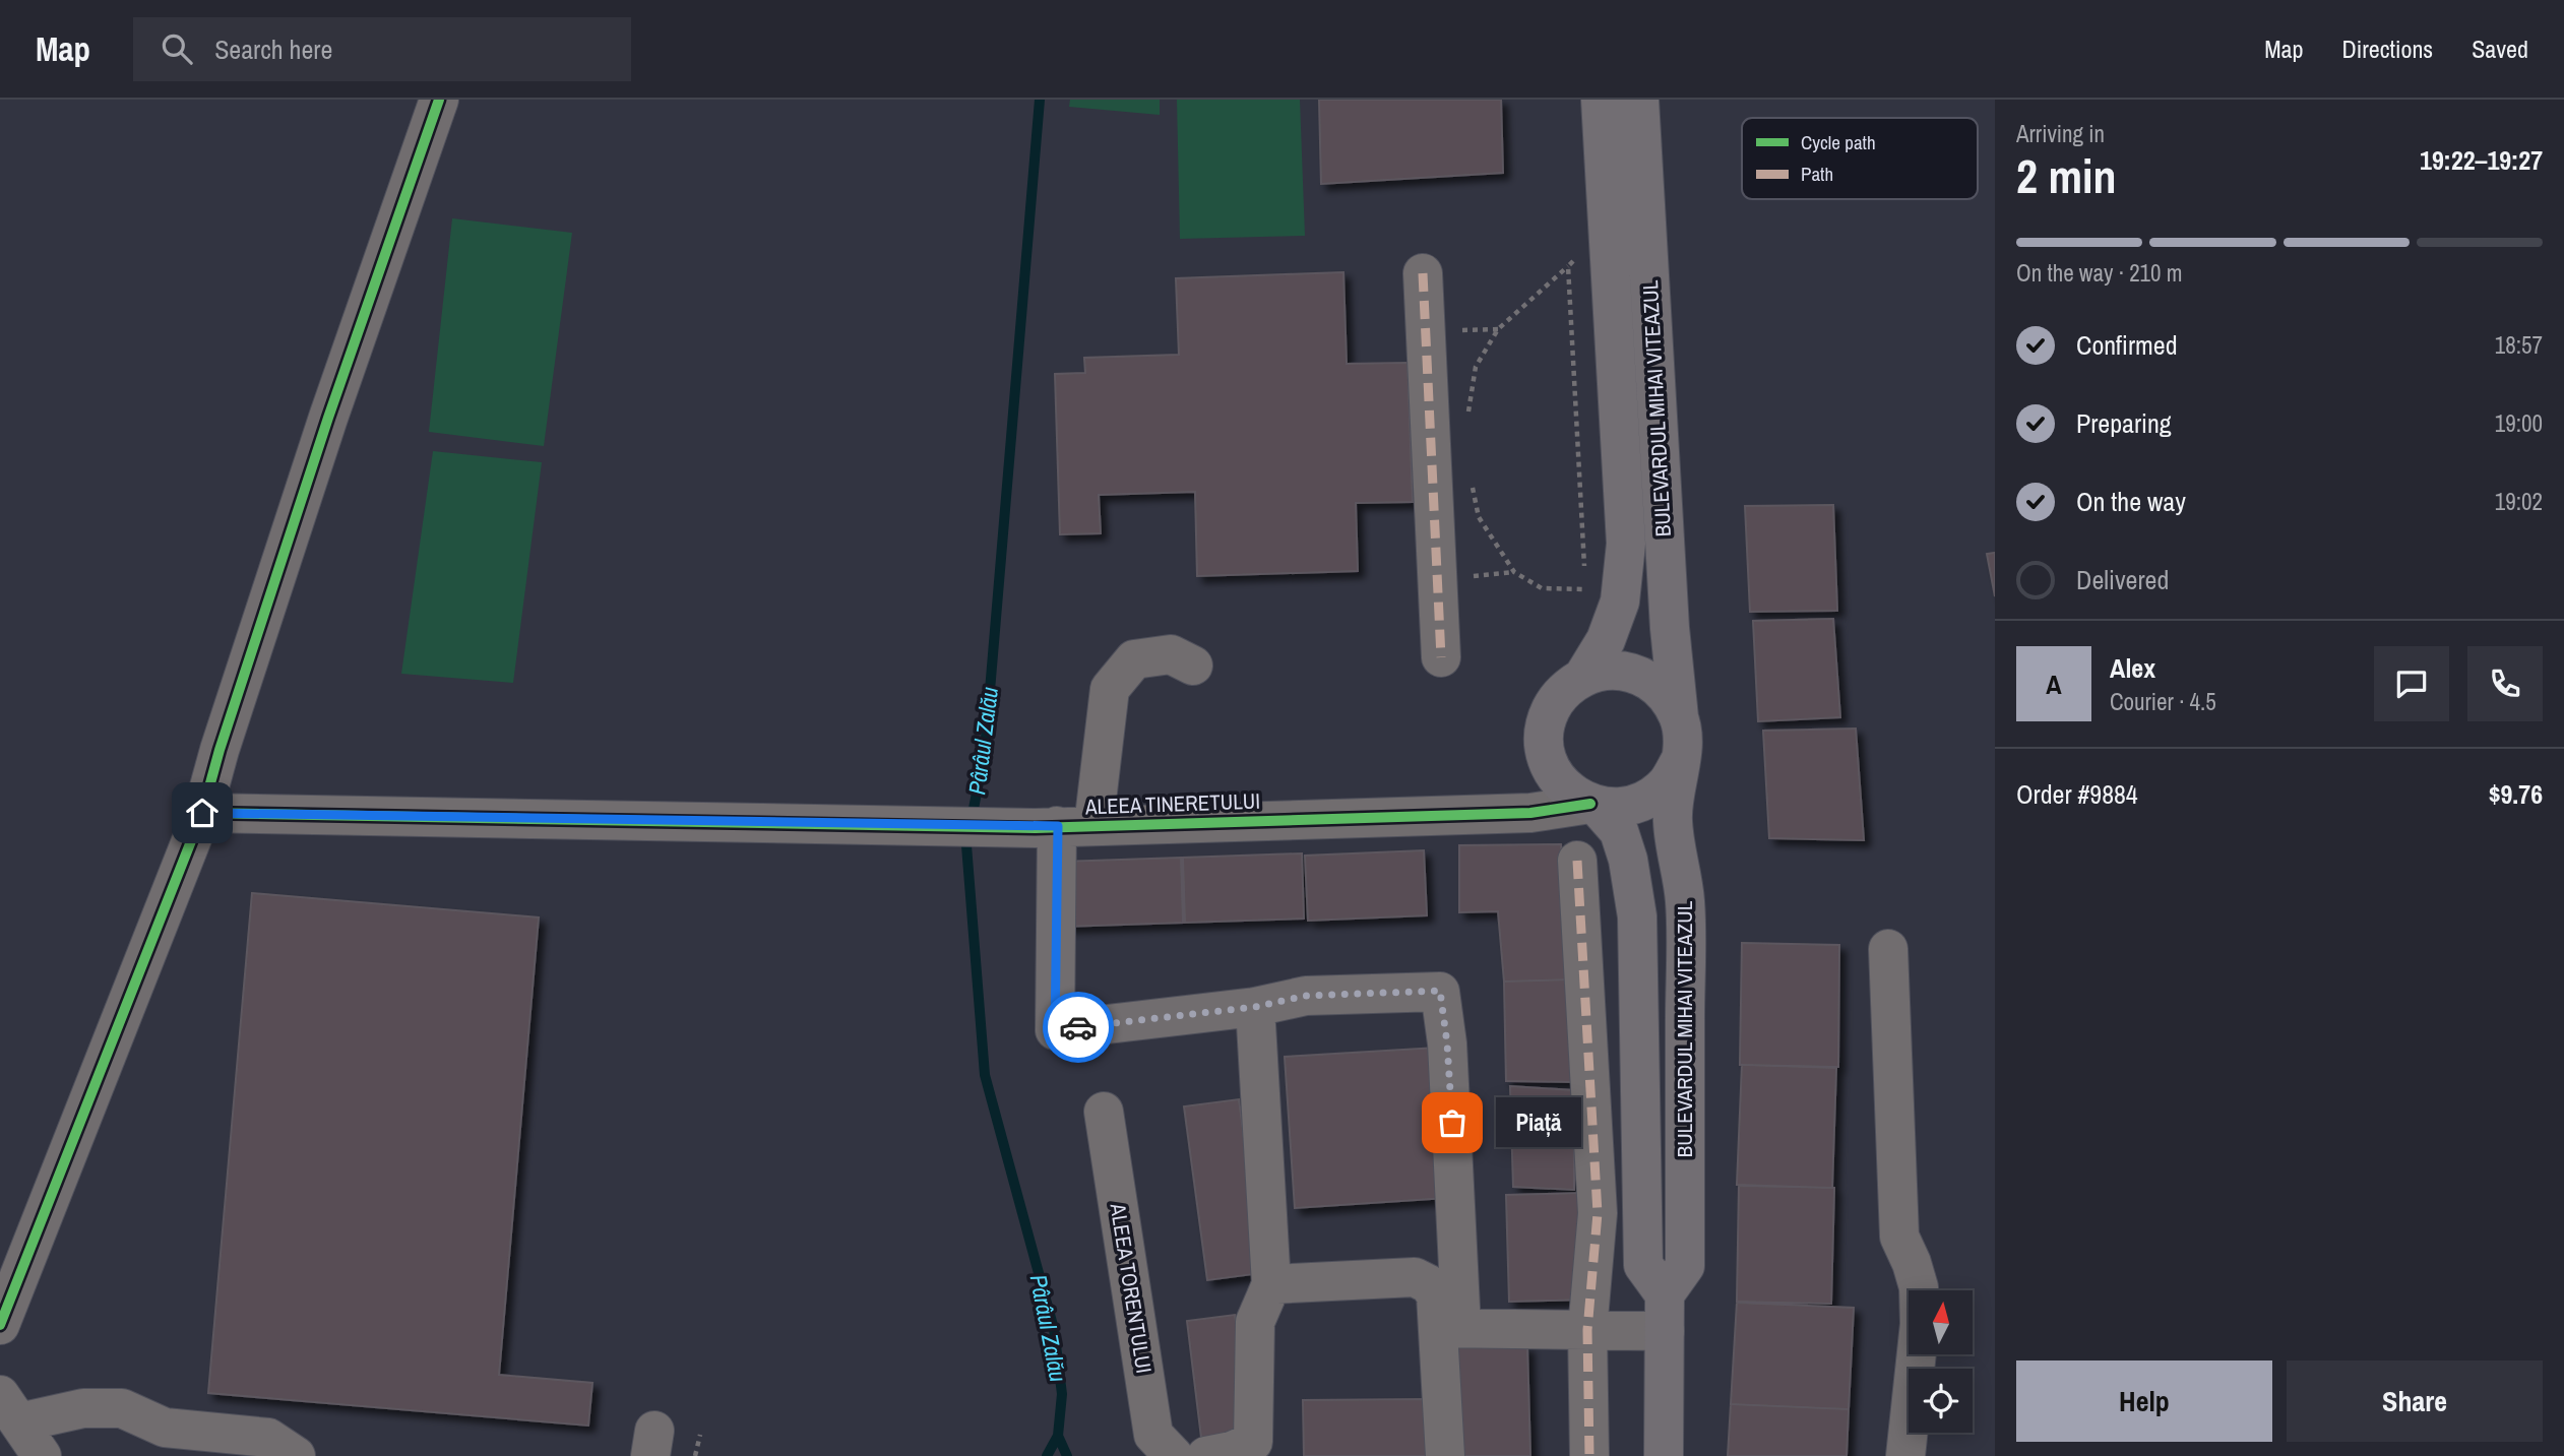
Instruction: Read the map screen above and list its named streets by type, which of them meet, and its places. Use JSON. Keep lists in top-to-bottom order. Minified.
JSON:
{"streets":{"main road":["BULEVARDUL MIHAI VITEAZUL"],"street":["ALEEA TINERETULUI","ALEEA TORENTULUI"]},"crossings":[["BULEVARDUL MIHAI VITEAZUL","ALEEA TINERETULUI"]],"water":["Pârâul Zalău"],"places":["Piață"],"legend":["Cycle path","Path"],"north":"top","page":{"header":"Map","search":"Search here","nav":["Map","Directions","Saved"],"heading":["2 min","Arriving in","19:22–19:27"],"panel":["Alex","Courier · 4.5","Order #9884","$9.76"],"bar":"On the way · 210 m","list":[["Confirmed","18:57"],["Preparing","19:00"],["On the way","19:02"],"Delivered"],"round":"A","bubble":"Piață","buttons":["Help","Share"]}}
